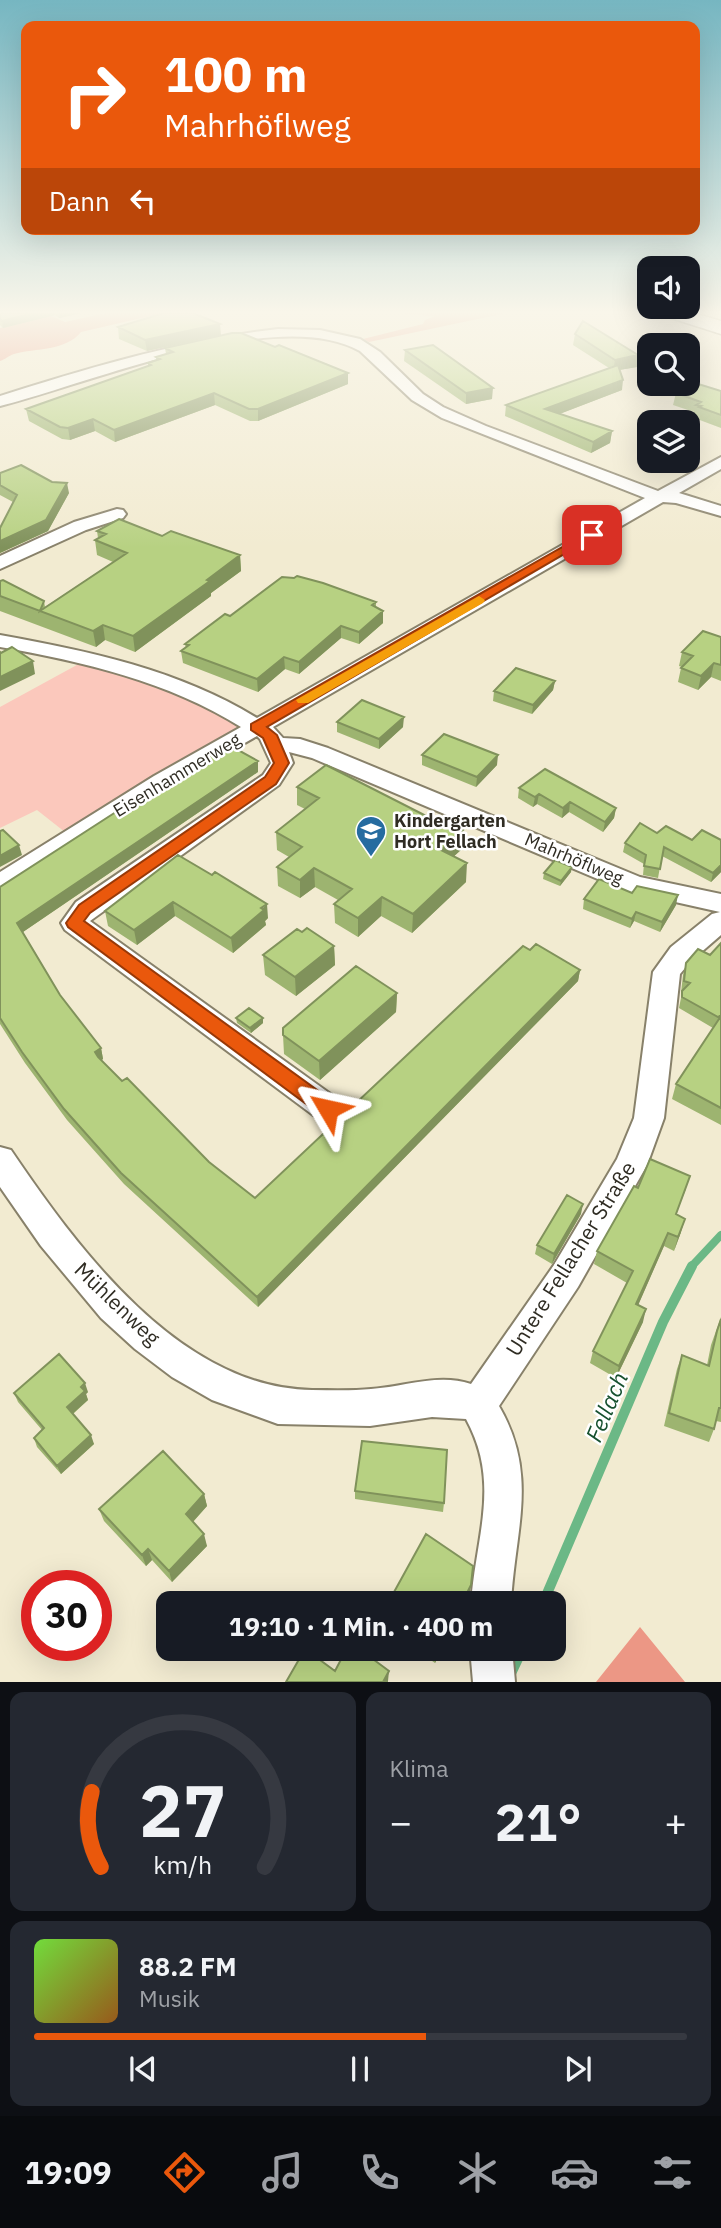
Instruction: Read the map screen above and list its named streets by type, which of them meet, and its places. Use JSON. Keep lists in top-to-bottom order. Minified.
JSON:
{"streets":{"street":["Eisenhammerweg","Mahrhöflweg","Untere Fellacher Straße","Mühlenweg"]},"crossings":[["Eisenhammerweg","Mahrhöflweg"],["Untere Fellacher Straße","Mühlenweg"]],"water":["Fellach"],"places":{"school or university":["Kindergarten Hort Fellach"]},"page":{"turn":["100 m","Mahrhöflweg"],"then":"Dann","limit":"30","trip":"19:10 · 1 Min. · 400 m","tile":"Klima","heat":["−","21°","+"],"song":["88.2 FM","Musik"],"tabs":"19:09","gauge":["27","km/h"]}}
